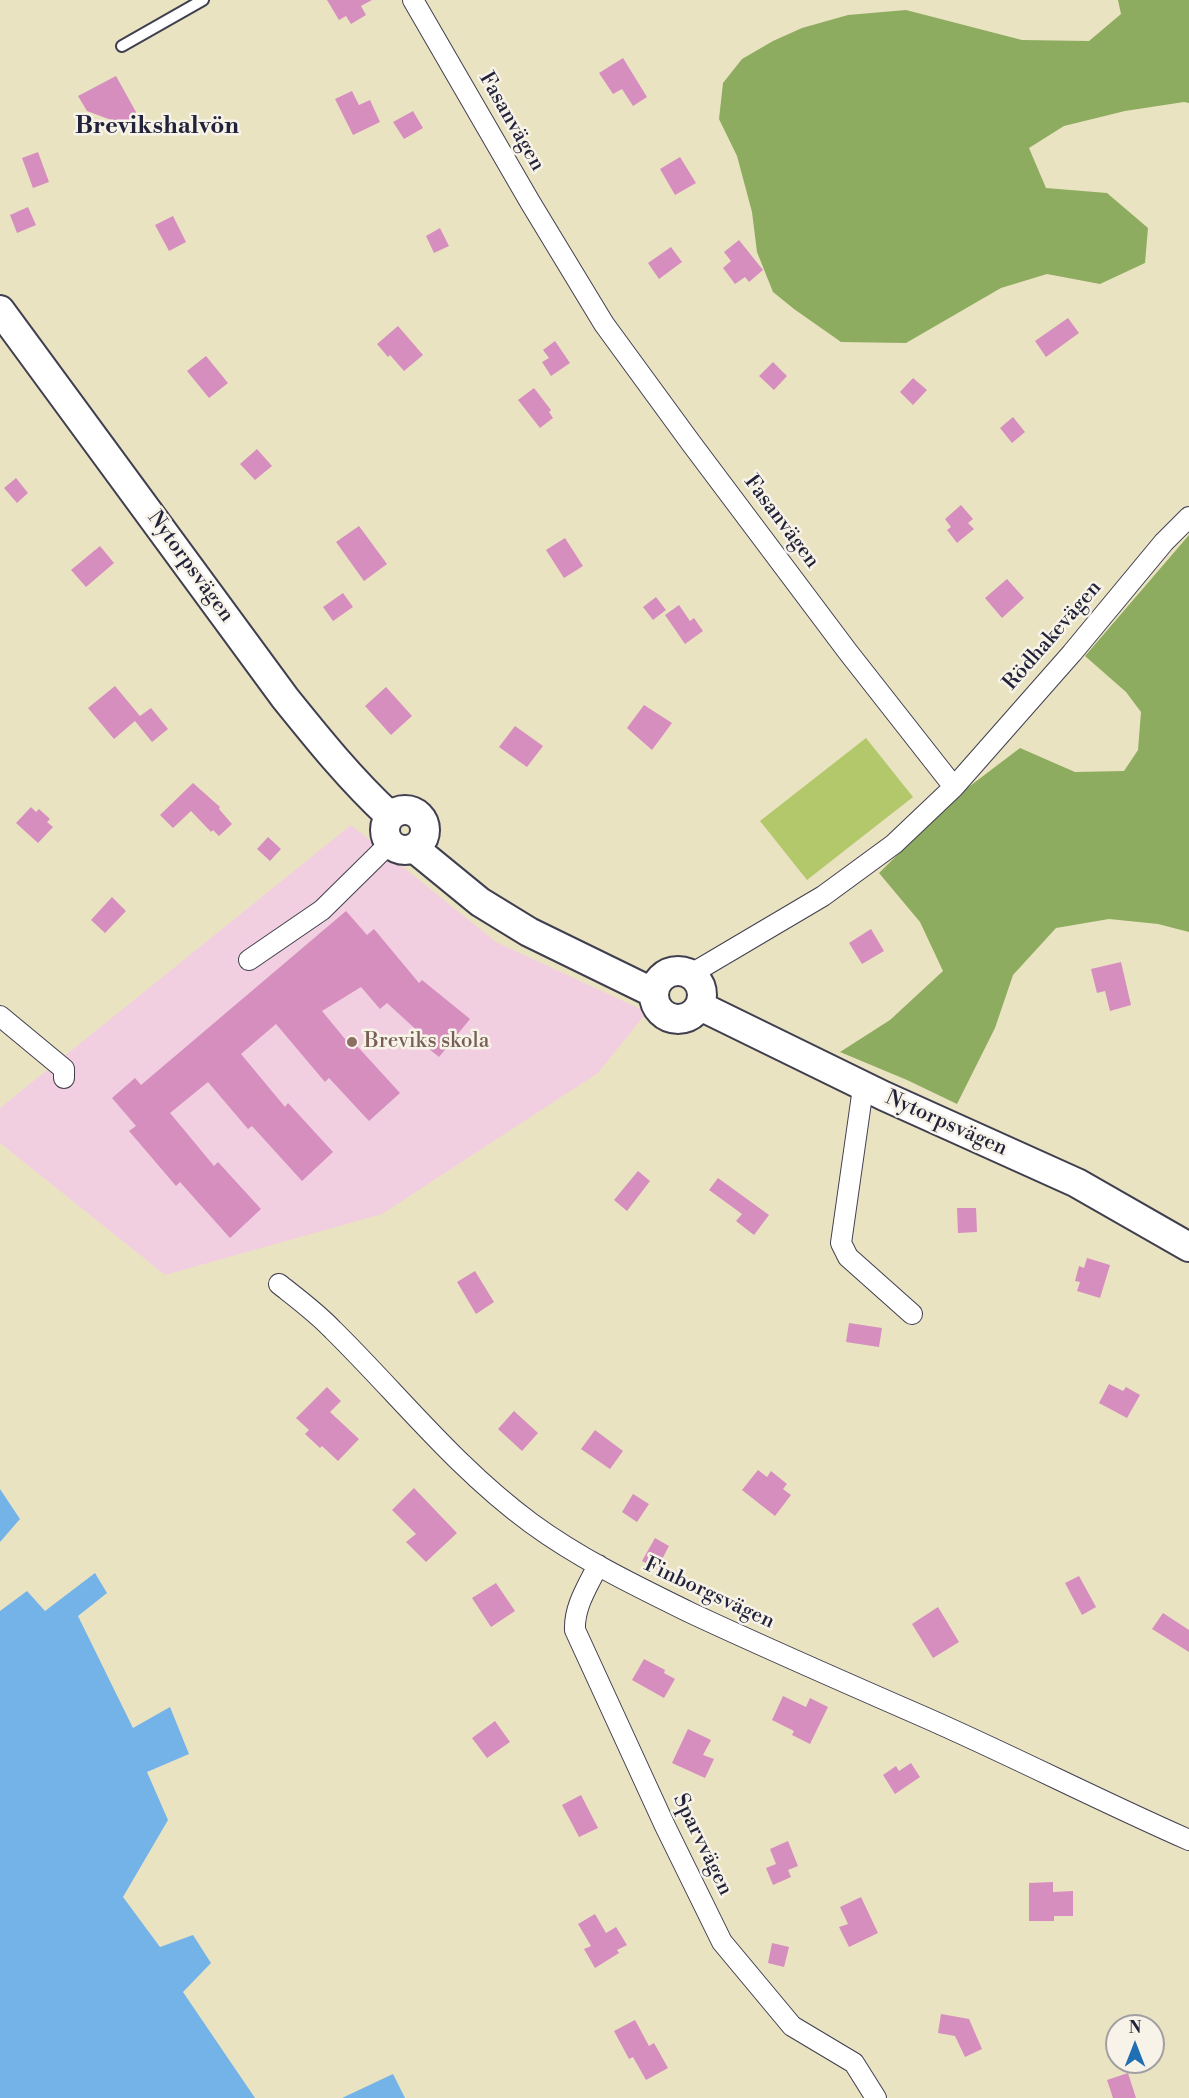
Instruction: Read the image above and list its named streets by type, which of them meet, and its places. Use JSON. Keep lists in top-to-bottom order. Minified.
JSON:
{"streets":{"street":["Fasanvägen","Nytorpsvägen","Rödhakevägen","Finborgsvägen","Sparvvägen"]},"crossings":[["Fasanvägen","Rödhakevägen"],["Finborgsvägen","Sparvvägen"]],"districts":["Brevikshalvön"],"places":["Breviks skola"],"north":"top"}
